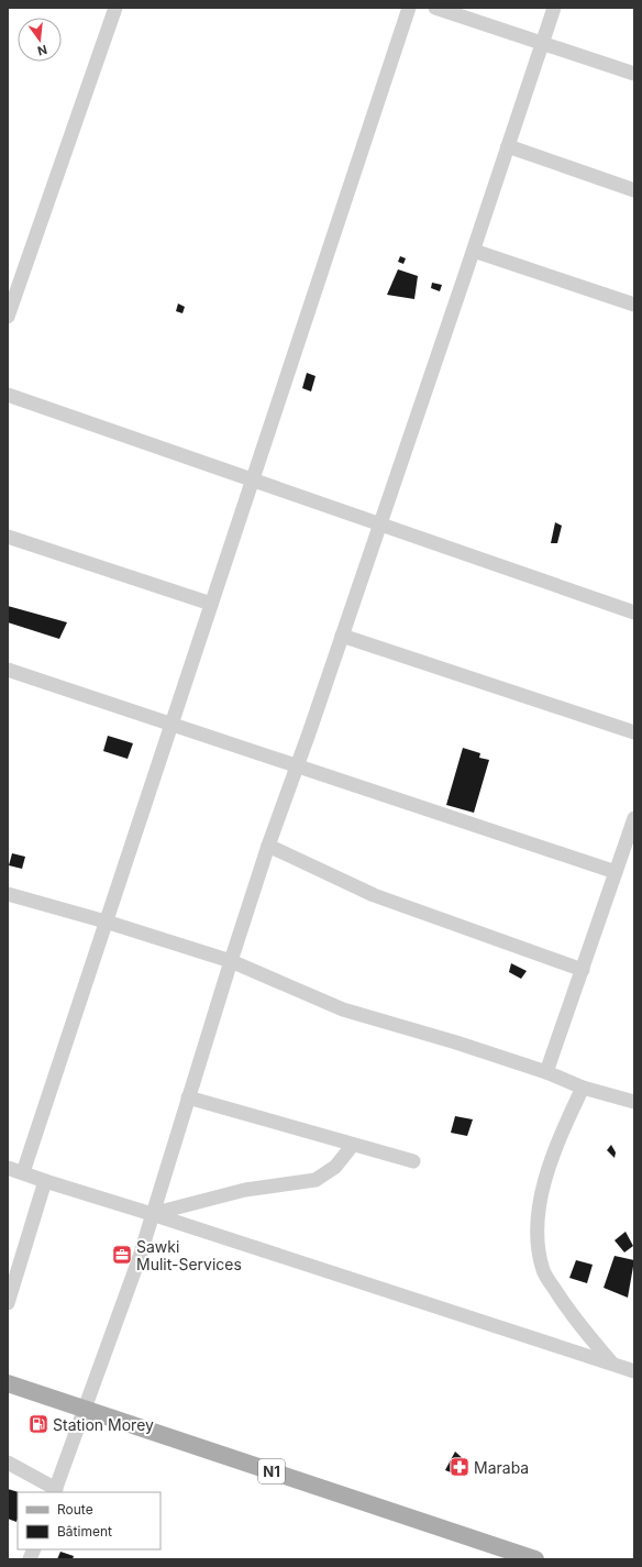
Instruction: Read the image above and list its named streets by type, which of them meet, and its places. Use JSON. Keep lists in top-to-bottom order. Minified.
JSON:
{"streets":{"main road":["N1"]},"places":{"office":["Sawki Mulit-Services"],"fuel station":["Station Morey"],"pharmacy":["Maraba"]},"legend":["Route","Bâtiment"],"north":"bottom"}
